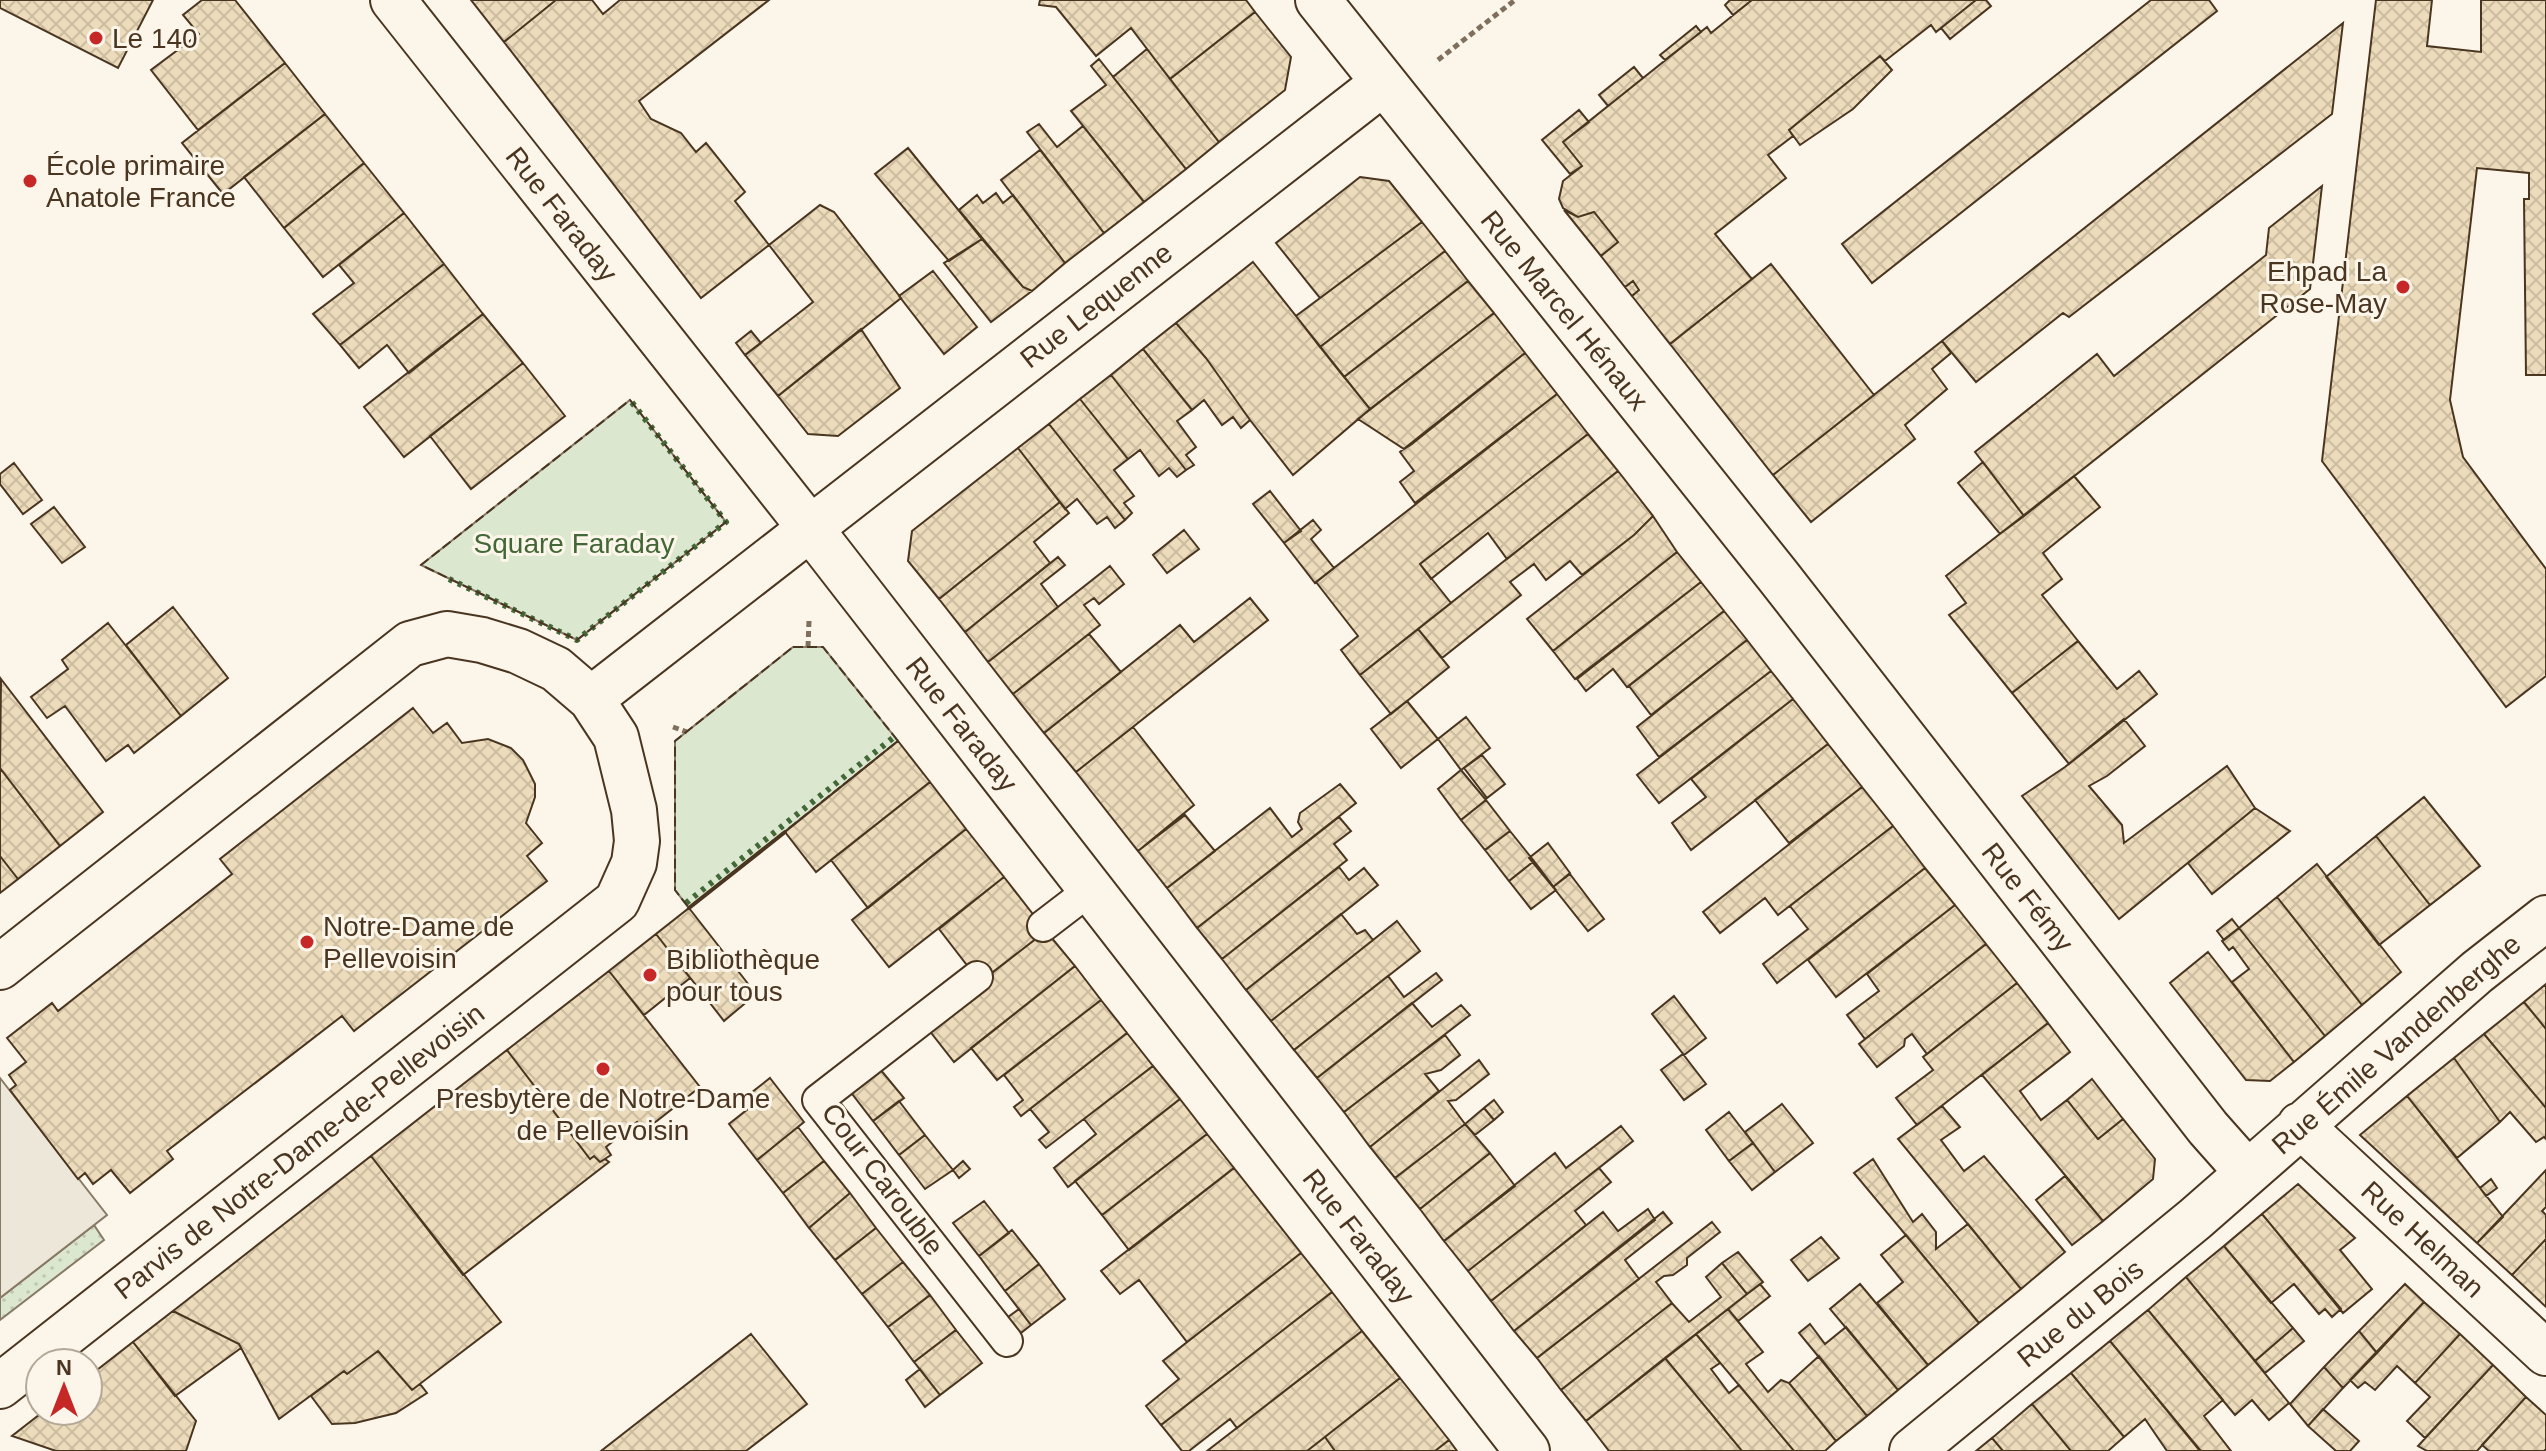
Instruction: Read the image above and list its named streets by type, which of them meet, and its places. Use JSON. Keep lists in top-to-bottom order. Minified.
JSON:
{"streets":{"street":["Rue Faraday","Rue Lequenne","Rue Marcel Hénaux","Rue Fémy","Rue Émile Vandenberghe","Parvis de Notre-Dame-de-Pellevoisin","Rue Helman","Rue du Bois"],"lane":["Cour Carouble"]},"crossings":[["Rue Faraday","Rue Lequenne"],["Rue Lequenne","Rue Marcel Hénaux"],["Rue Marcel Hénaux","Rue Fémy"],["Rue Fémy","Rue Émile Vandenberghe"],["Rue Fémy","Rue du Bois"],["Rue Émile Vandenberghe","Rue Helman"],["Rue Émile Vandenberghe","Rue du Bois"]],"parks":["Square Faraday"],"places":["Le 140","École primaire Anatole France","Ehpad La Rose-May","Notre-Dame de Pellevoisin","Bibliothèque pour tous","Presbytère de Notre-Dame de Pellevoisin"],"north":"top"}
